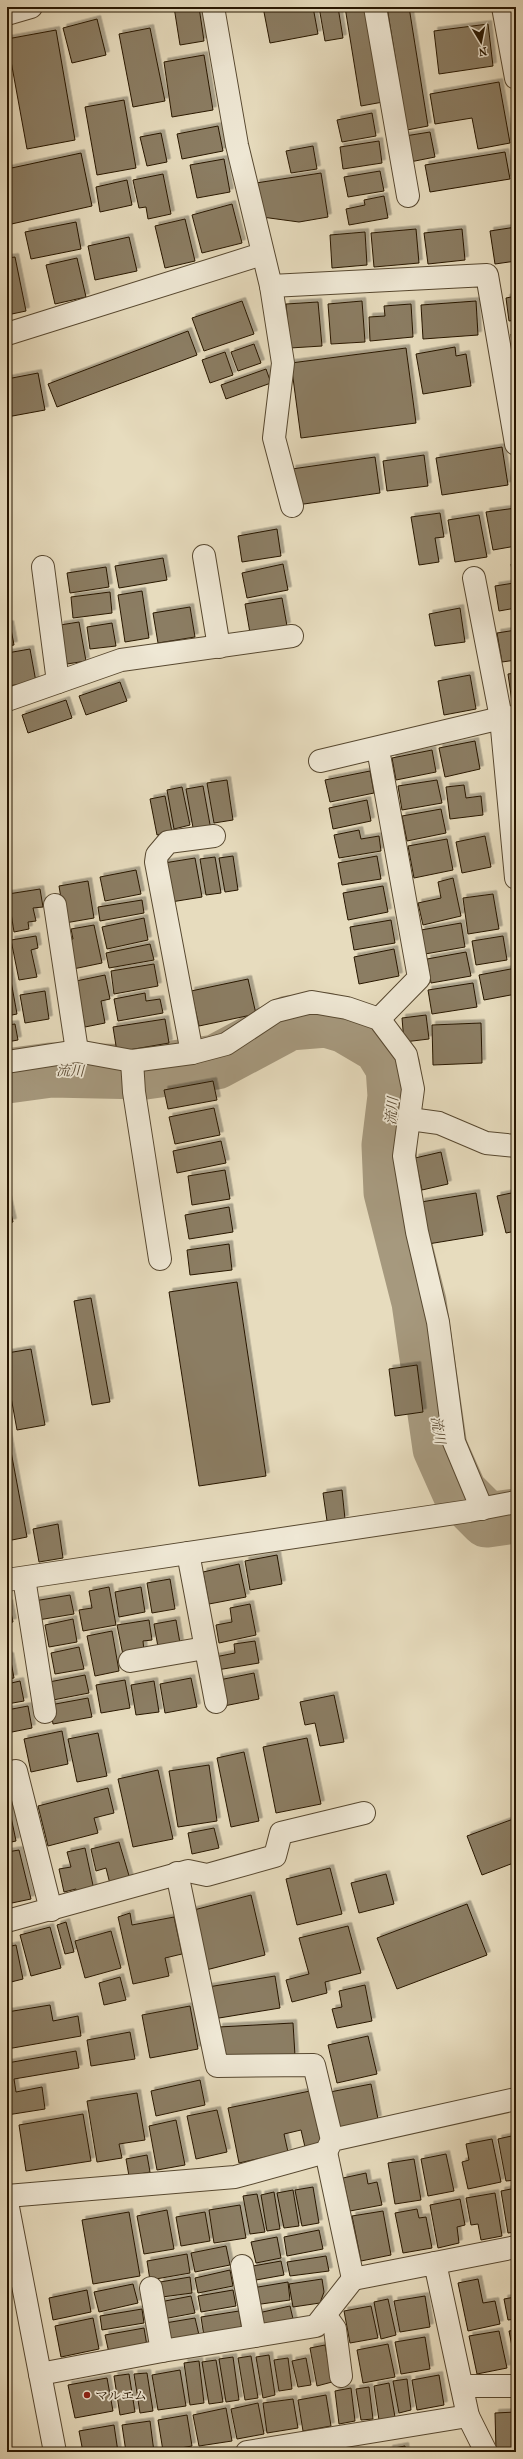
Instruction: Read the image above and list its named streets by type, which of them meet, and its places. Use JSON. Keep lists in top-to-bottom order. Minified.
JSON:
{"water":["流川"],"places":["マルエム"],"north":"bottom"}
